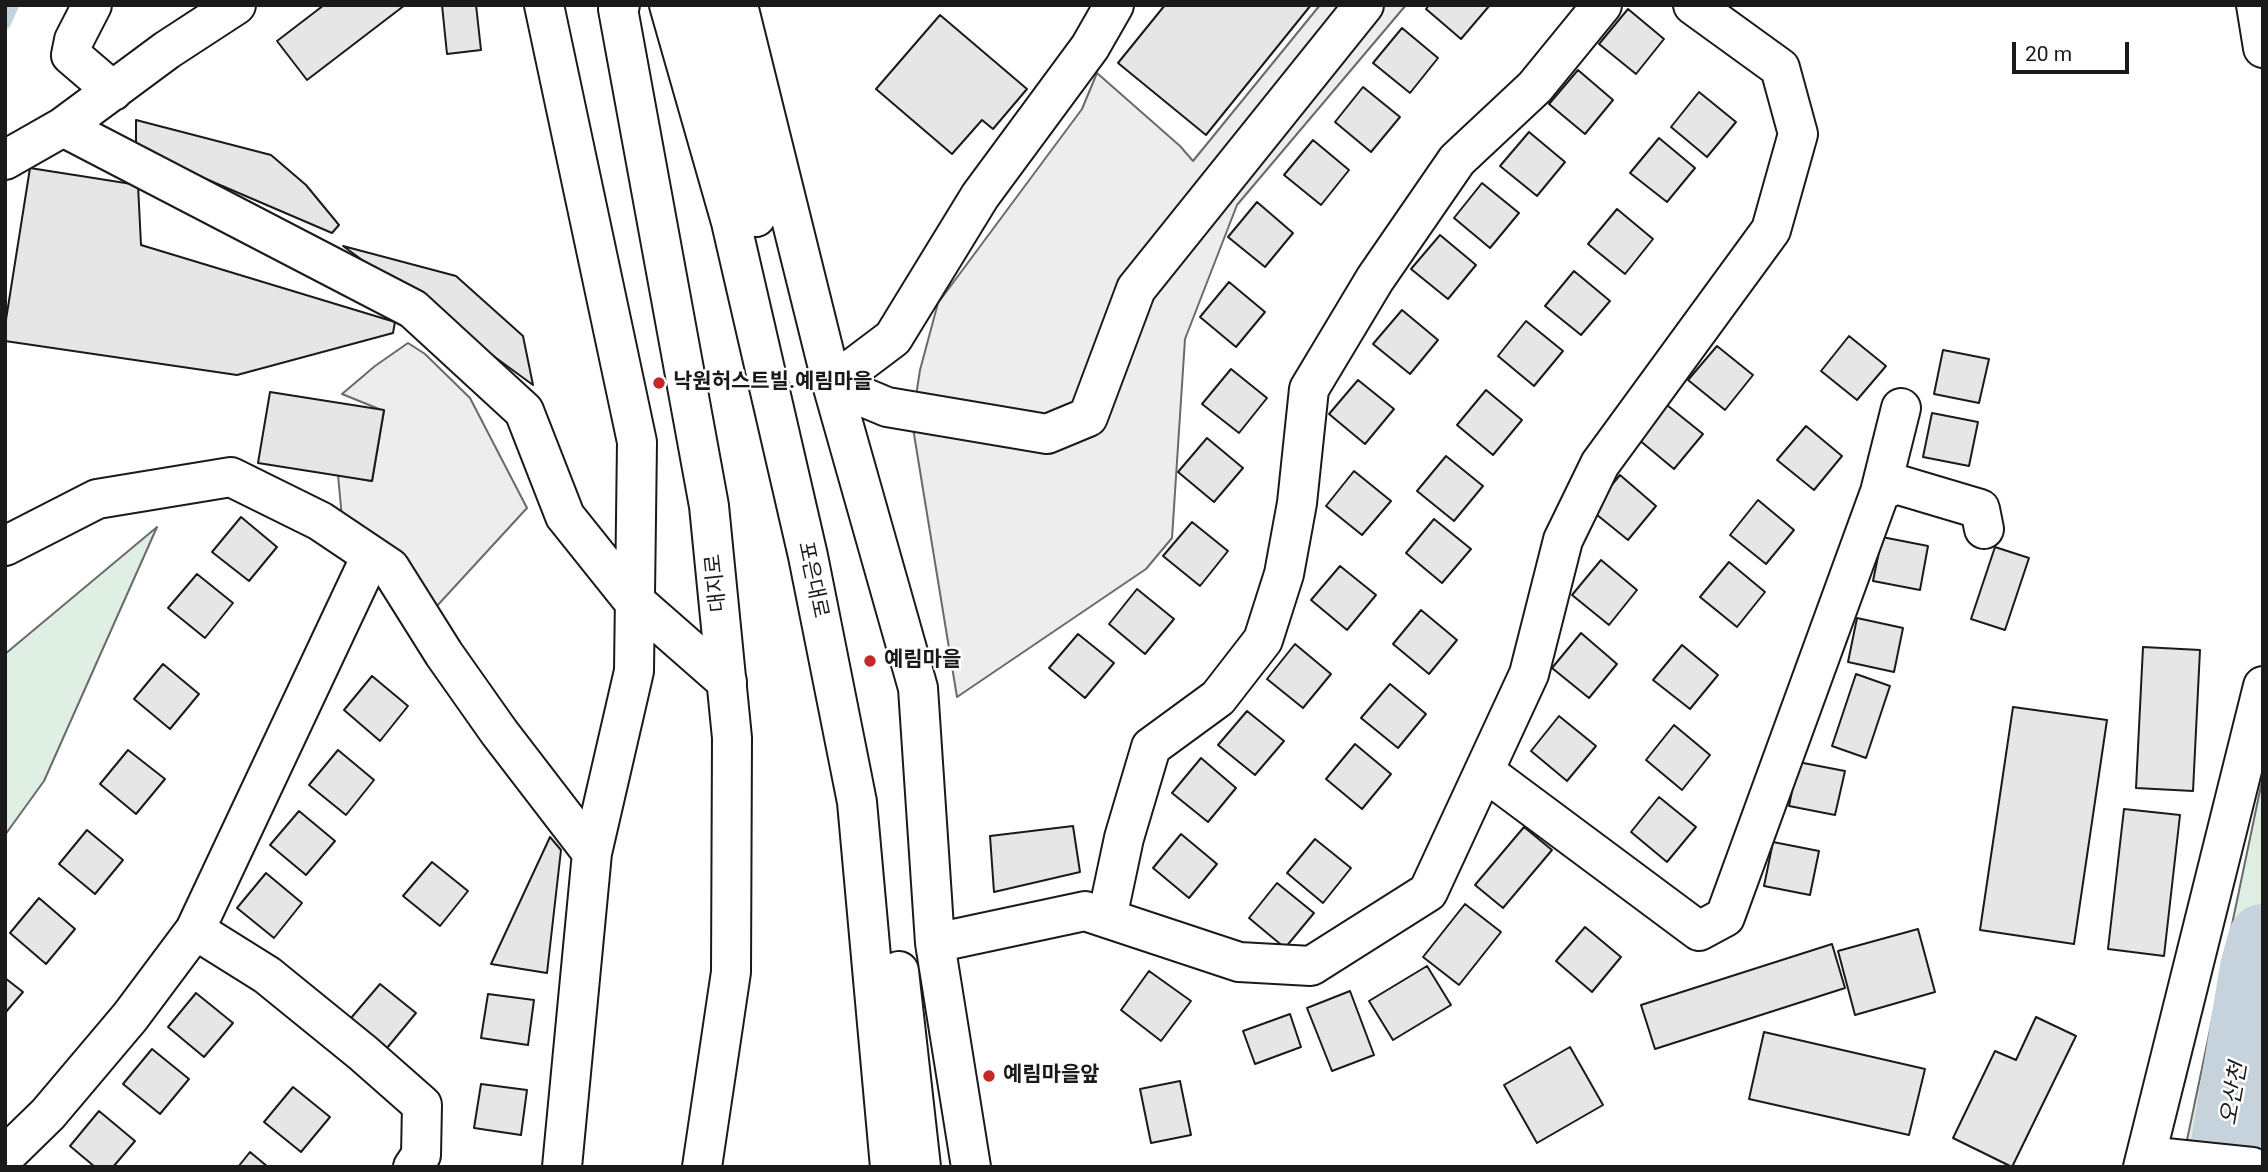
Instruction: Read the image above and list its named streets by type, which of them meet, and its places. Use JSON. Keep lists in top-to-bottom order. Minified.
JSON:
{"streets":{"main road":["포은대로","대지로"]},"water":["오산천"],"places":["낙원허스트빌.예림마을","예림마을","예림마을앞"],"scale_bar":"20 m"}
